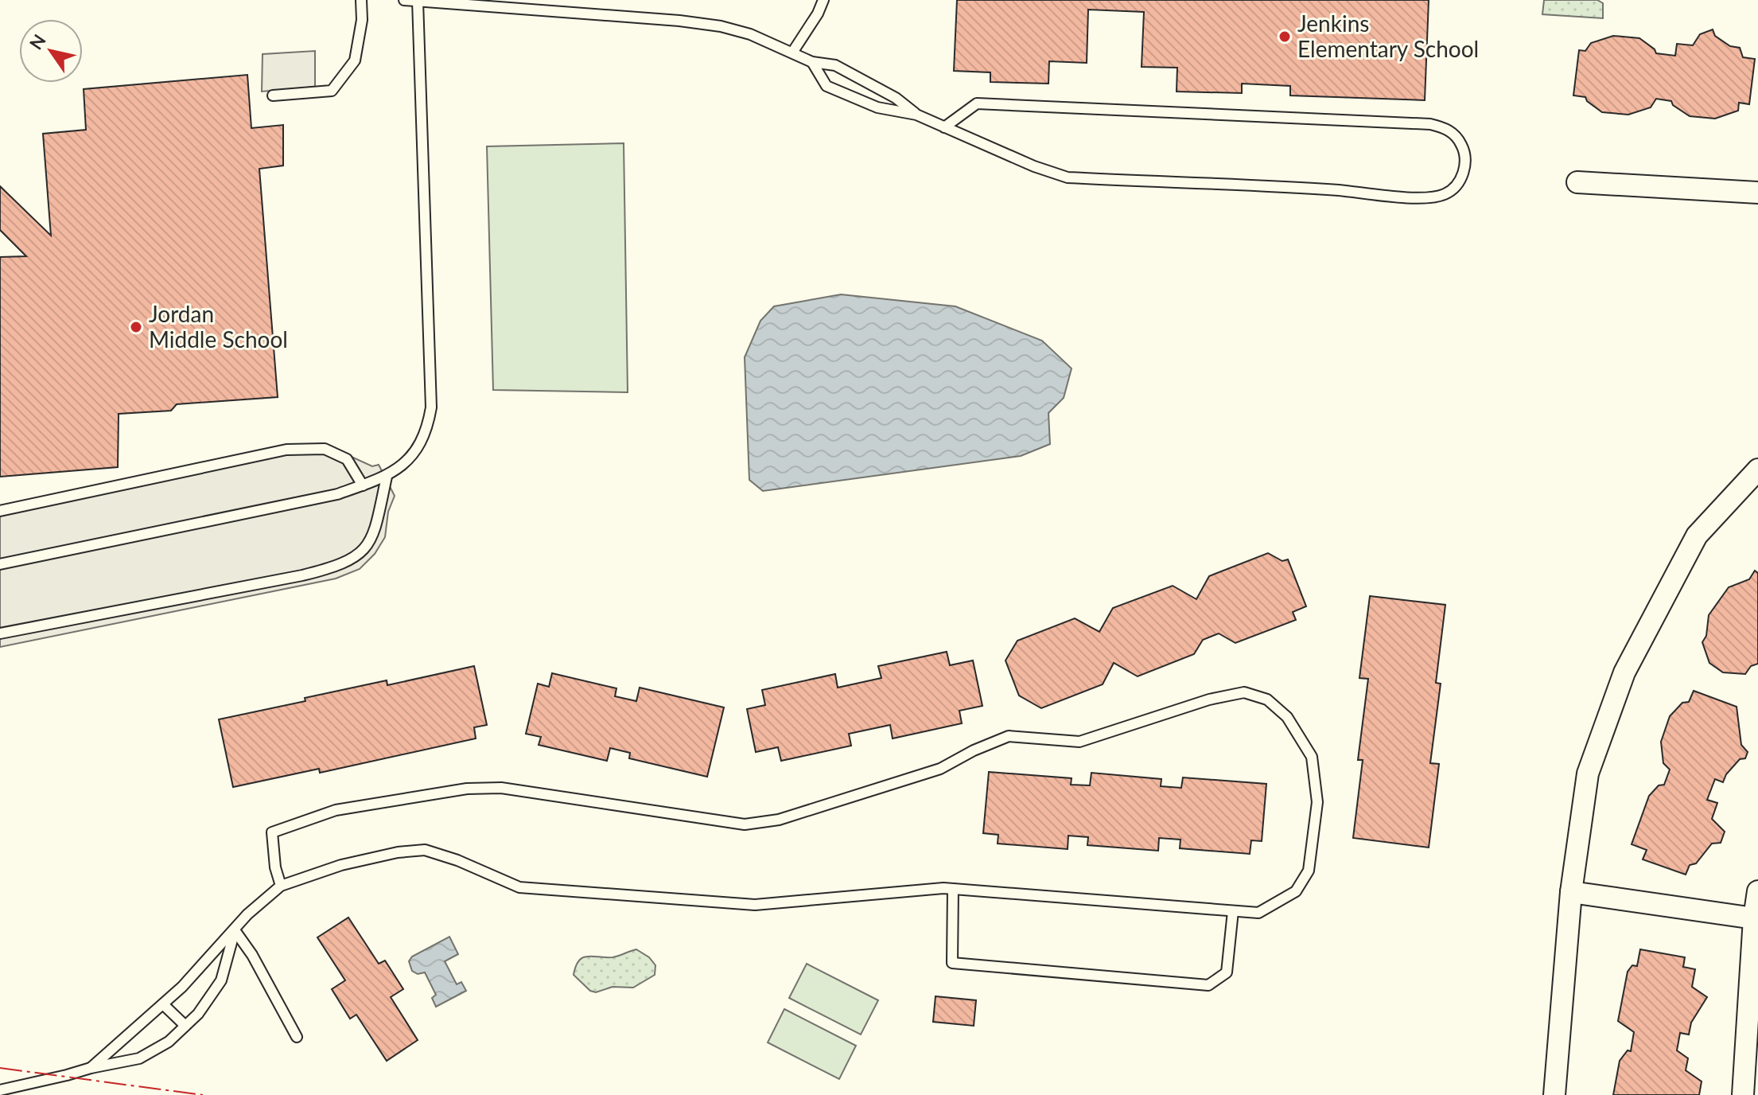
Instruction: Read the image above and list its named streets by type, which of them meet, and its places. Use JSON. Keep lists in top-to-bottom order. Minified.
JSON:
{"places":["Jenkins Elementary School","Jordan Middle School"],"north":"top left"}
